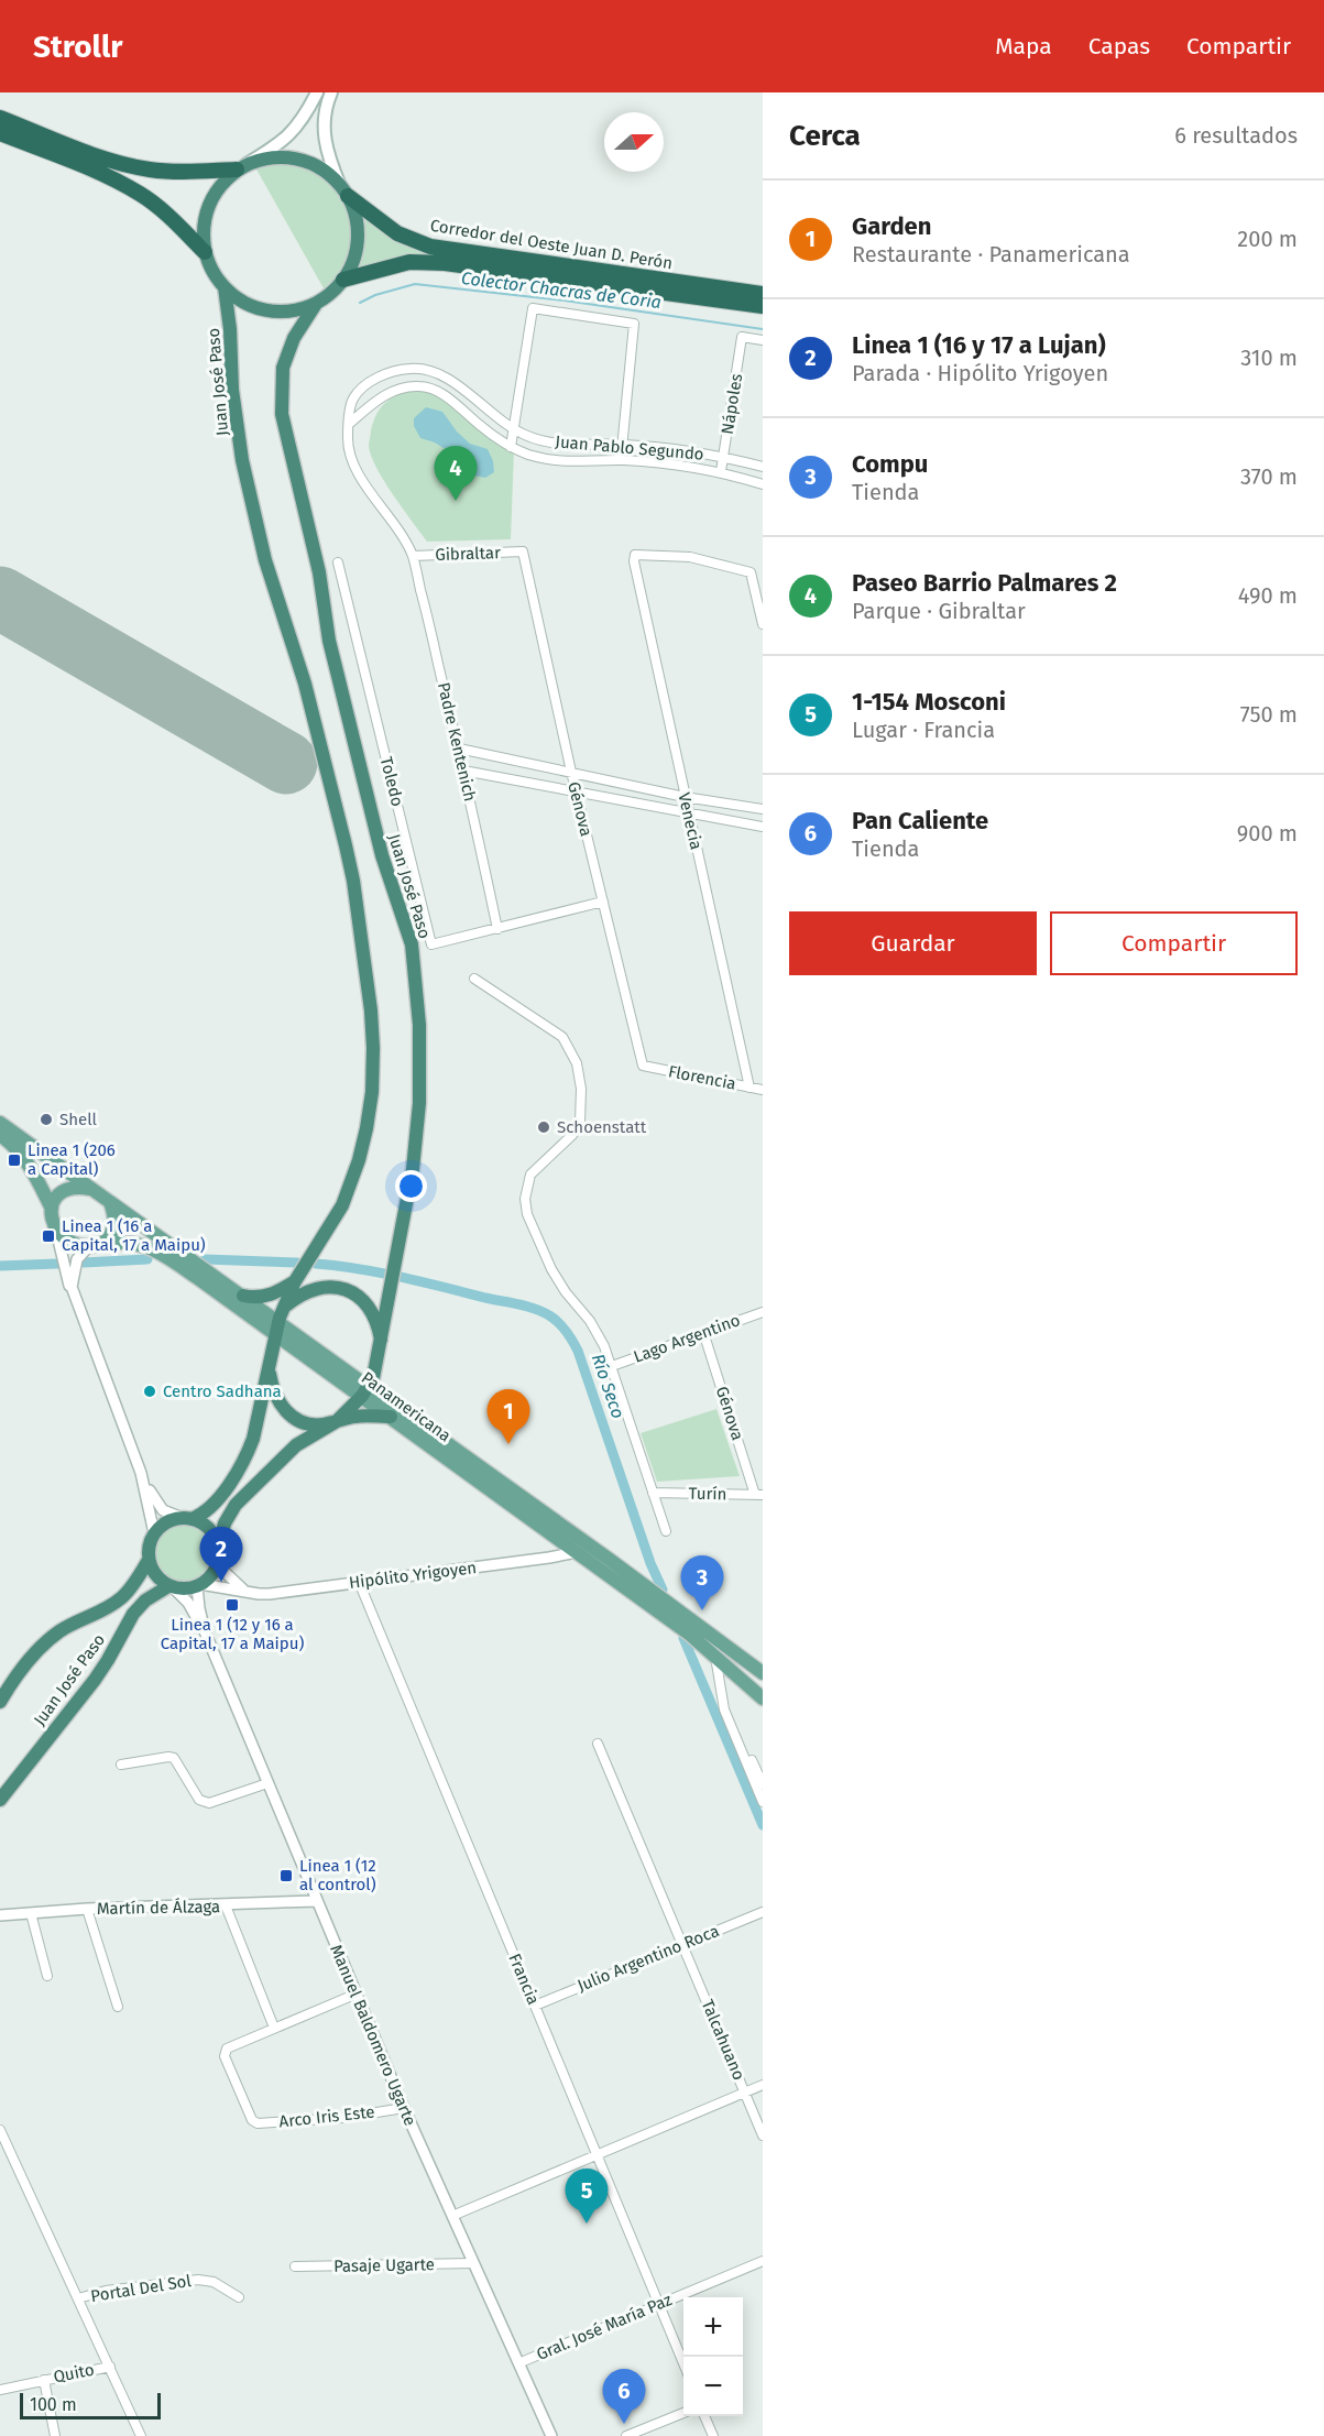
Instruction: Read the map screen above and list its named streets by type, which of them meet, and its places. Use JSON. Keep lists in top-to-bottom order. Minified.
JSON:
{"streets":{"highway":["Corredor del Oeste Juan D. Perón","Juan José Paso"],"main road":["Panamericana"],"street":["Nápoles","Juan Pablo Segundo","Gibraltar","Padre Kentenich","Toledo","Génova","Venecia","Florencia","Lago Argentino","Turín","Hipólito Yrigoyen","Martín de Álzaga","Julio Argentino Roca","Francia","Manuel Baldomero Ugarte","Talcahuano","Arco Iris Este","Pasaje Ugarte","Portal Del Sol","Gral. José María Paz","Quito"]},"crossings":[["Corredor del Oeste Juan D. Perón","Juan José Paso"],["Juan José Paso","Panamericana"],["Juan José Paso","Hipólito Yrigoyen"],["Juan José Paso","Manuel Baldomero Ugarte"],["Nápoles","Juan Pablo Segundo"],["Juan Pablo Segundo","Gibraltar"],["Juan Pablo Segundo","Padre Kentenich"],["Gibraltar","Padre Kentenich"],["Gibraltar","Génova"],["Padre Kentenich","Toledo"],["Toledo","Génova"],["Génova","Florencia"],["Génova","Lago Argentino"],["Génova","Turín"],["Venecia","Florencia"],["Panamericana","Hipólito Yrigoyen"],["Hipólito Yrigoyen","Francia"],["Hipólito Yrigoyen","Manuel Baldomero Ugarte"],["Martín de Álzaga","Manuel Baldomero Ugarte"],["Julio Argentino Roca","Francia"],["Julio Argentino Roca","Talcahuano"],["Francia","Gral. José María Paz"],["Manuel Baldomero Ugarte","Arco Iris Este"],["Manuel Baldomero Ugarte","Pasaje Ugarte"],["Manuel Baldomero Ugarte","Gral. José María Paz"]],"water":["Colector Chacras de Coria","Río Seco"],"places":{"other":["Shell","Schoenstatt","Centro Sadhana"],"transit":["Linea 1 (206 a Capital)","Linea 1 (16 a Capital, 17 a Maipu)","Linea 1 (12 y 16 a Capital, 17 a Maipu)","Linea 1 (12 al control)"]},"scale_bar":"100 m","north":"right","page":{"header":"Strollr","nav":["Mapa","Capas","Compartir"],"heading":["Cerca","6 resultados"],"list":[{"mark":"1","name":"Garden","note":"Restaurante · Panamericana","value":"200 m"},{"mark":"2","name":"Linea 1 (16 y 17 a Lujan)","note":"Parada · Hipólito Yrigoyen","value":"310 m"},{"mark":"3","name":"Compu","note":"Tienda","value":"370 m"},{"mark":"4","name":"Paseo Barrio Palmares 2","note":"Parque · Gibraltar","value":"490 m"},{"mark":"5","name":"1-154 Mosconi","note":"Lugar · Francia","value":"750 m"},{"mark":"6","name":"Pan Caliente","note":"Tienda","value":"900 m"}],"pins":["4","1","2","3","5","6"],"buttons":["Guardar","Compartir"],"map_buttons":["+","−"],"scale":"100 m"}}
